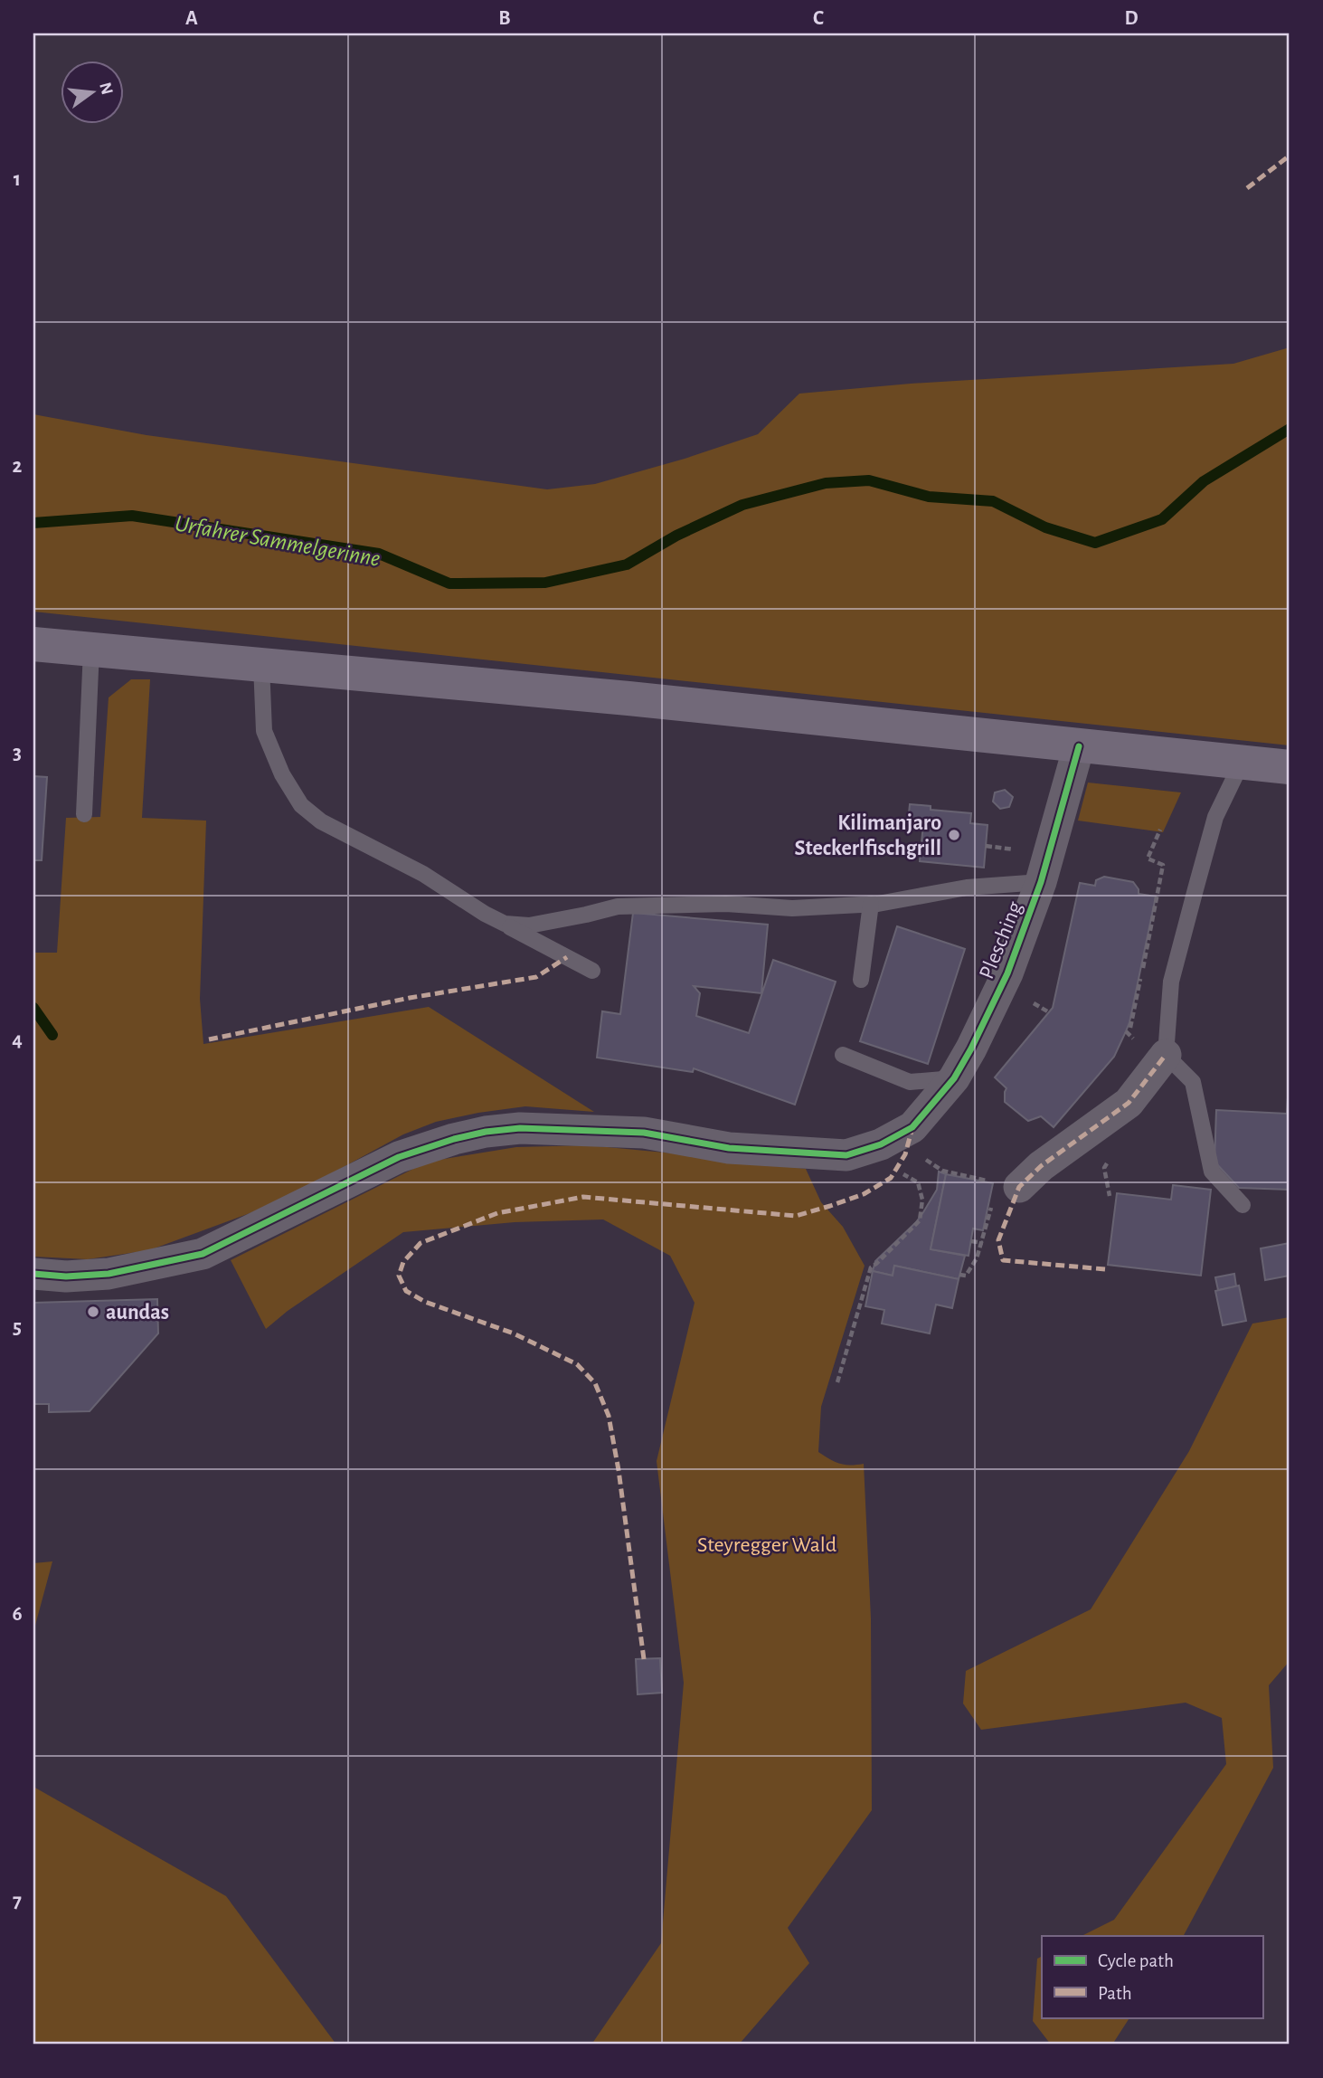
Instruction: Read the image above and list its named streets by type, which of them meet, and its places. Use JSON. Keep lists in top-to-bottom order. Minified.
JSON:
{"streets":{"street":["Plesching"]},"water":["Urfahrer Sammelgerinne"],"parks":["Steyregger Wald"],"places":["Kilimanjaro Steckerlfischgrill","aundas"],"legend":["Cycle path","Path"],"north":"right","grid":{"columns":["A","B","C","D"],"rows":["1","2","3","4","5","6","7"]}}
